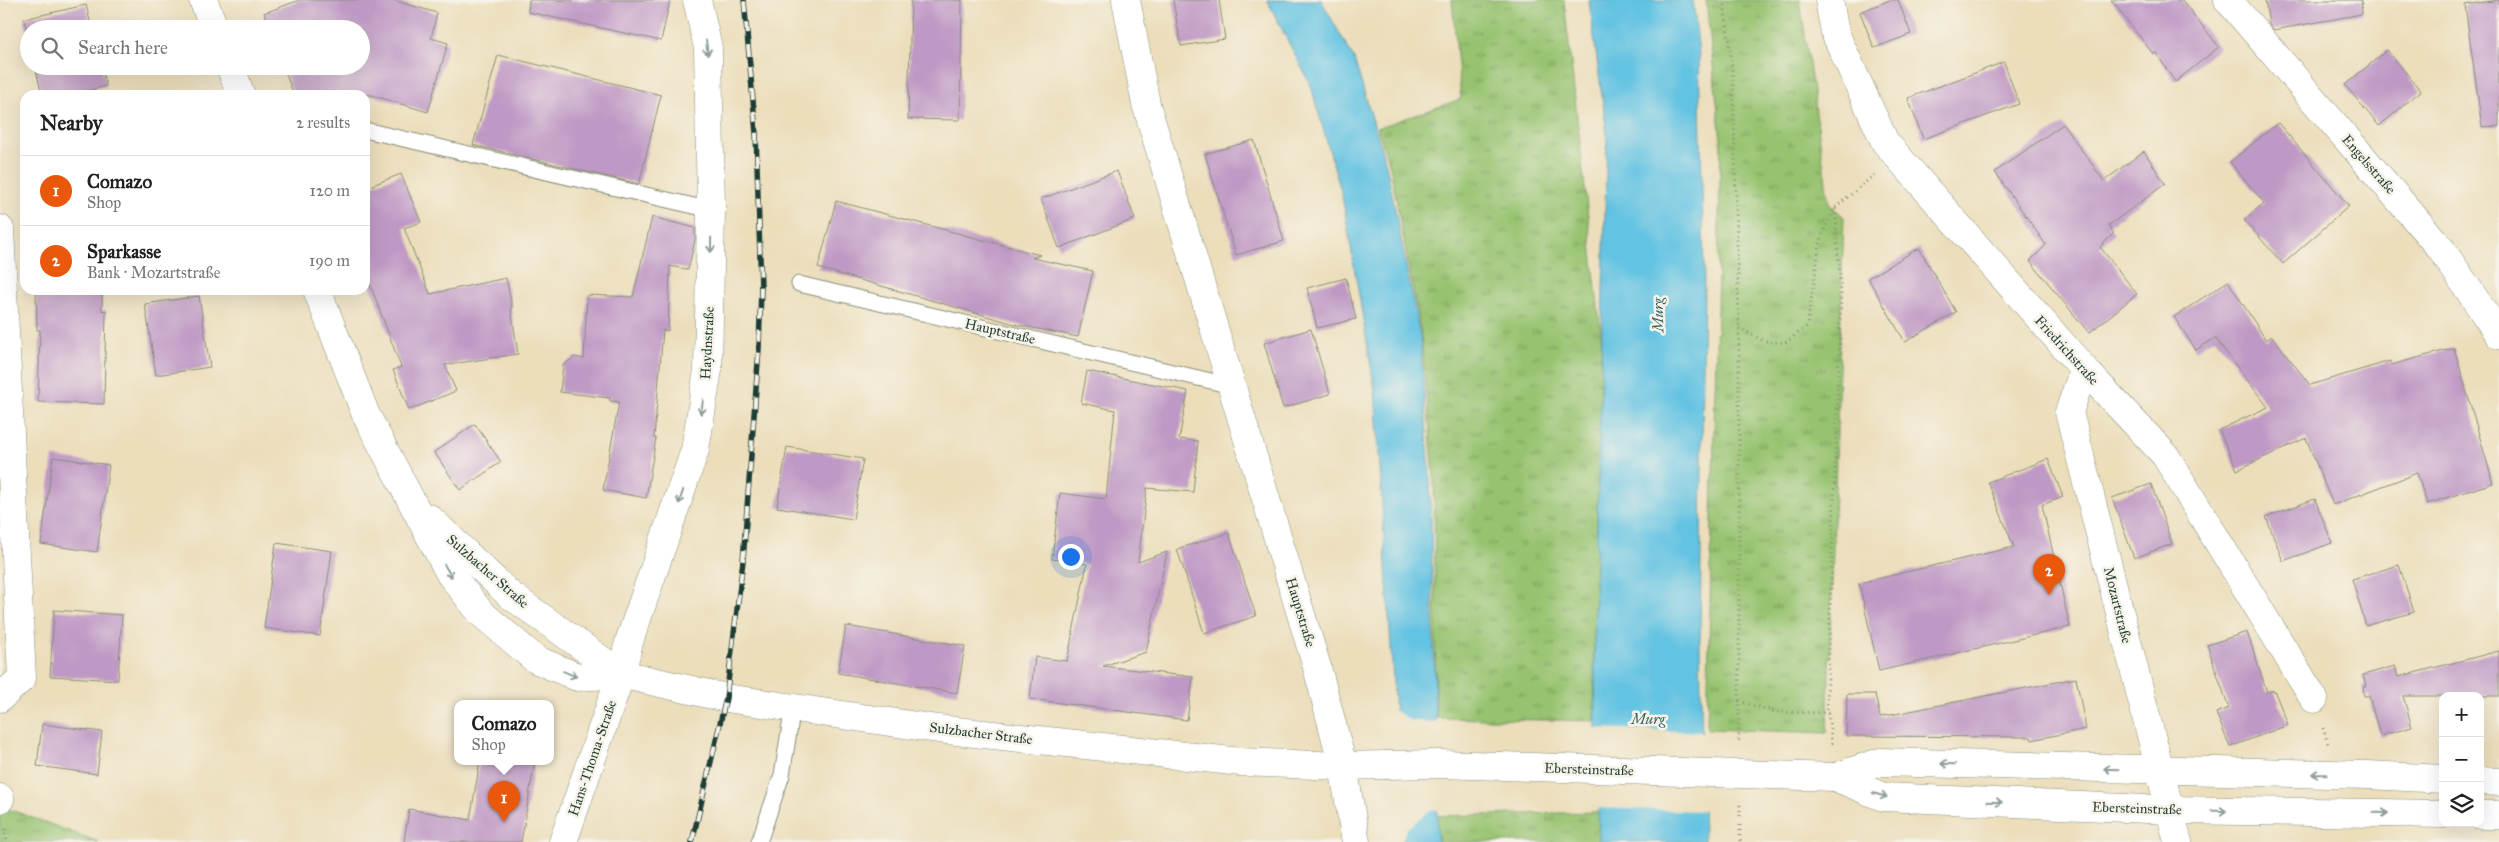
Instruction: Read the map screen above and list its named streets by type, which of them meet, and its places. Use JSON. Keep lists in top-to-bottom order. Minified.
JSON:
{"streets":{"street":["Engelsstraße","Hauptstraße","Haydnstraße","Friedrichstraße","Sulzbacher Straße","Mozartstraße","Hans-Thoma-Straße","Ebersteinstraße"]},"crossings":[["Hauptstraße","Sulzbacher Straße"],["Hauptstraße","Ebersteinstraße"],["Haydnstraße","Sulzbacher Straße"],["Haydnstraße","Hans-Thoma-Straße"],["Friedrichstraße","Mozartstraße"],["Sulzbacher Straße","Hans-Thoma-Straße"],["Sulzbacher Straße","Ebersteinstraße"],["Mozartstraße","Ebersteinstraße"]],"one_way":["Haydnstraße"],"water":["Murg"],"page":{"search":"Search here","heading":["Nearby","2 results"],"list":[{"mark":"1","name":"Comazo","note":"Shop","value":"120 m"},{"mark":"2","name":"Sparkasse","note":"Bank · Mozartstraße","value":"190 m"}],"pins":["2","1"],"map_buttons":["+","−"],"popup":["Comazo","Shop"]}}
